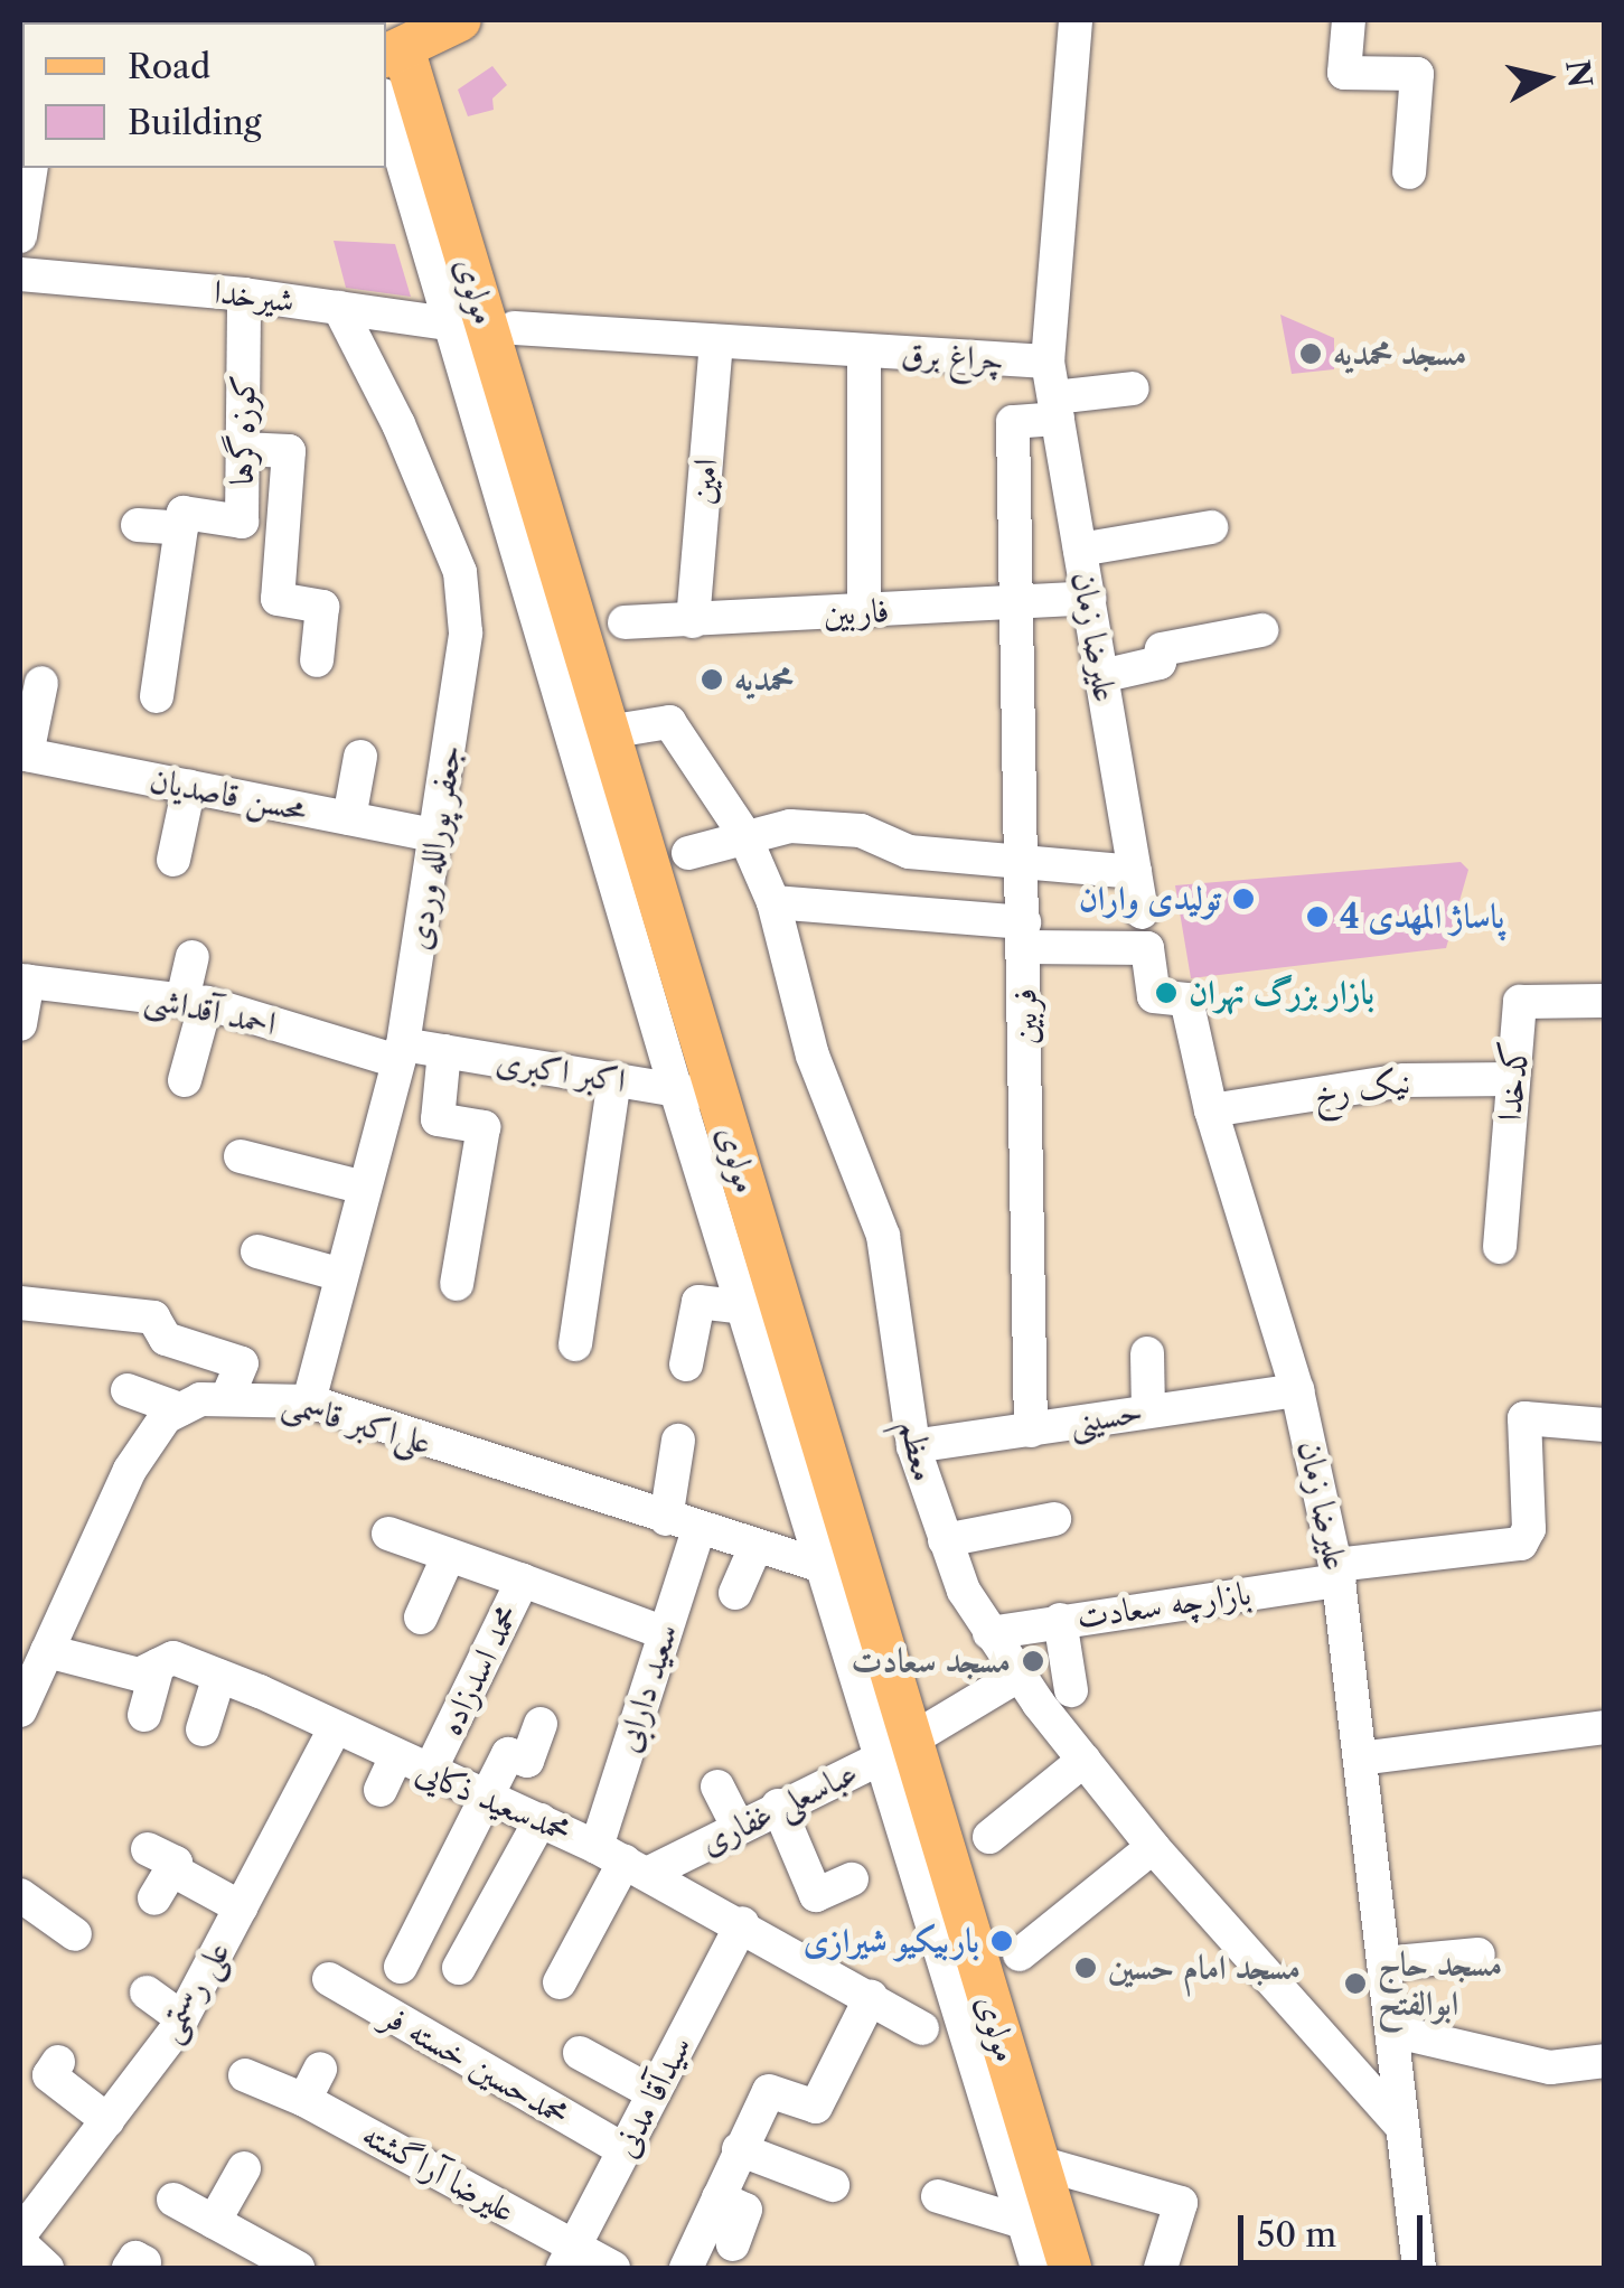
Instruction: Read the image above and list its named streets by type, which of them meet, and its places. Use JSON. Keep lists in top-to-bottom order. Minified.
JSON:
{"streets":{"main road":["مولوی"],"street":["شیرخدا","چراغ برق","کوزه‌گرها","امین","فاربین","علیرضا زمان","محسن قاصدیان","جعفر پورالله وردی","احمد آقداشی","فربین","اکبر اکبری","کدخدا","نیک رخ","حسینی","علی‌اکبر قاسمی","معظم","بازارچه سعادت","محمد اسدزاده","سعید دارابی","محمدسعید ذکایی","عباسعلی غفاری","علی رستمی","محمدحسین خسته فر","سیدآقا مدنی","علیرضا آراگشته"]},"crossings":[["مولوی","شیرخدا"],["مولوی","چراغ برق"],["مولوی","اکبر اکبری"],["مولوی","علی‌اکبر قاسمی"],["مولوی","معظم"],["مولوی","محمدسعید ذکایی"],["مولوی","عباسعلی غفاری"],["شیرخدا","چراغ برق"],["شیرخدا","کوزه‌گرها"],["شیرخدا","جعفر پورالله وردی"],["چراغ برق","امین"],["چراغ برق","علیرضا زمان"],["امین","فاربین"],["فاربین","علیرضا زمان"],["فاربین","فربین"],["علیرضا زمان","فربین"],["علیرضا زمان","نیک رخ"],["علیرضا زمان","حسینی"],["علیرضا زمان","معظم"],["علیرضا زمان","بازارچه سعادت"],["محسن قاصدیان","جعفر پورالله وردی"],["جعفر پورالله وردی","احمد آقداشی"],["جعفر پورالله وردی","اکبر اکبری"],["جعفر پورالله وردی","علی‌اکبر قاسمی"],["احمد آقداشی","اکبر اکبری"],["فربین","حسینی"],["کدخدا","نیک رخ"],["حسینی","معظم"],["علی‌اکبر قاسمی","سعید دارابی"],["معظم","بازارچه سعادت"],["محمد اسدزاده","سعید دارابی"],["محمد اسدزاده","محمدسعید ذکایی"],["سعید دارابی","محمدسعید ذکایی"],["سعید دارابی","عباسعلی غفاری"],["محمدسعید ذکایی","عباسعلی غفاری"],["محمدسعید ذکایی","علی رستمی"],["محمدسعید ذکایی","سیدآقا مدنی"],["محمدحسین خسته فر","سیدآقا مدنی"],["سیدآقا مدنی","علیرضا آراگشته"]],"places":["مسجد محمدیه","محمدیه","تولیدی واران","پاساژ المهدی 4","بازار بزرگ تهران","مسجد سعادت","باربیکیو شیرازی","مسجد امام حسین","مسجد حاج ابوالفتح"],"legend":["Road","Building"],"scale_bar":"50 m","north":"right"}
